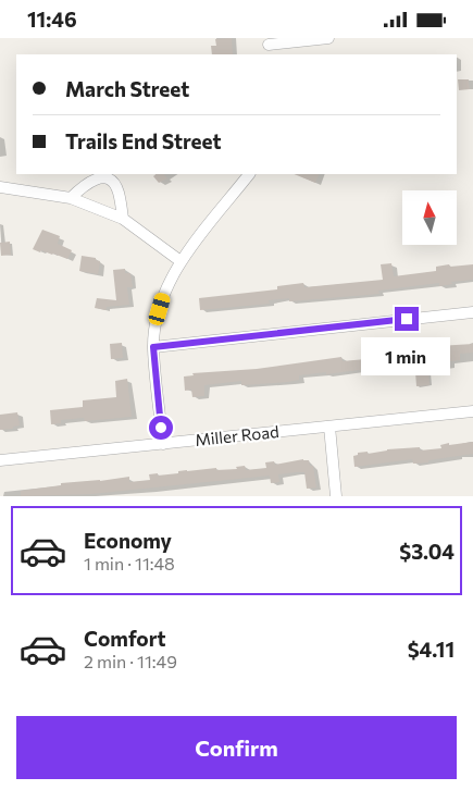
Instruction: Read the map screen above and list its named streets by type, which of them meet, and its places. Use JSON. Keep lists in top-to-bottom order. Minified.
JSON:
{"streets":{"street":["Miller Road"]},"north":"top","page":{"status":"11:46","banner":["March Street","Trails End Street"],"bubble":"1 min","list":[{"name":"Economy","note":"1 min · 11:48","value":"$3.04"},{"name":"Comfort","note":"2 min · 11:49","value":"$4.11"}],"buttons":"Confirm"}}
